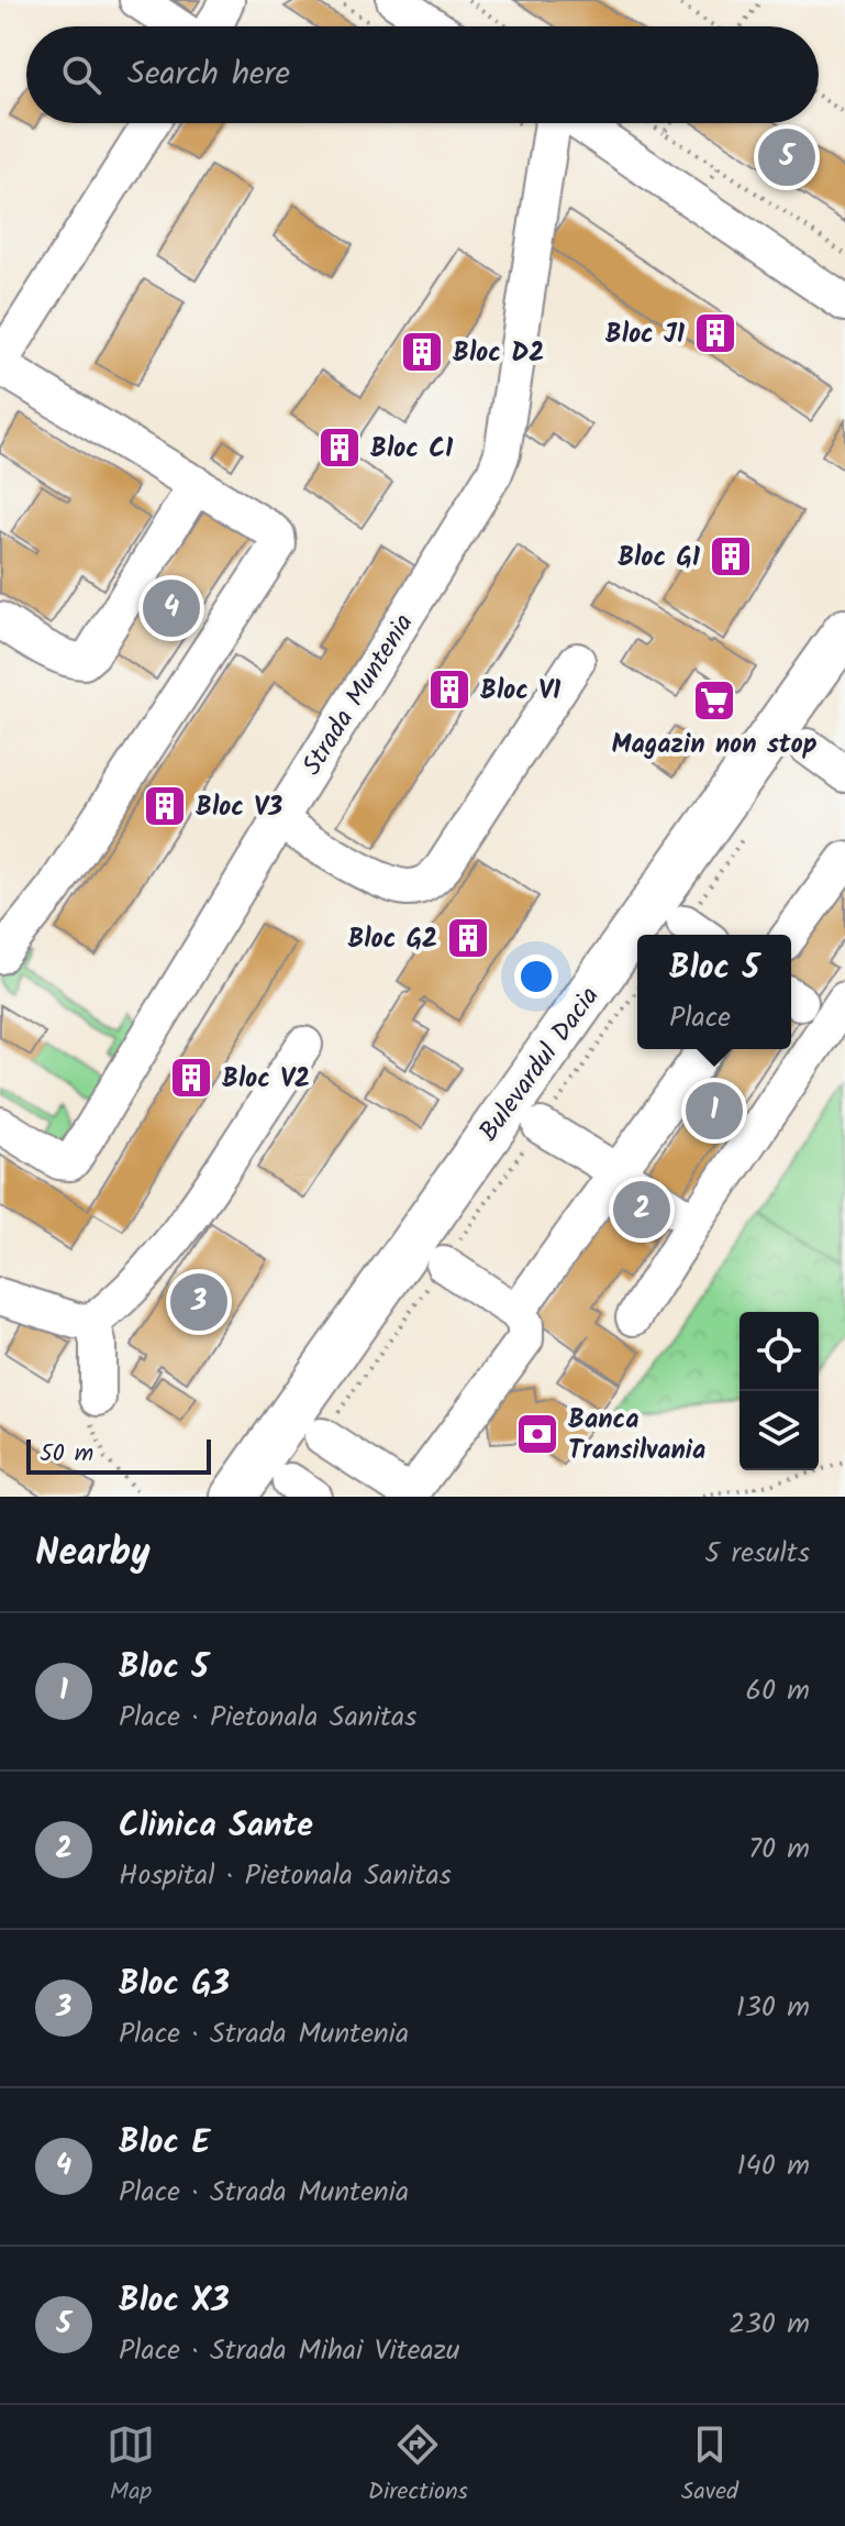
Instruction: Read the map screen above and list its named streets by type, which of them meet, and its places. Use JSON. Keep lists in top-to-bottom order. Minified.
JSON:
{"streets":{"main road":["Bulevardul Dacia"],"street":["Strada Muntenia"]},"places":{"building":["Bloc J1","Bloc D2","Bloc C1","Bloc G1","Bloc V1","Bloc V3","Bloc G2","Bloc V2"],"supermarket":["Magazin non stop"],"bank":["Banca Transilvania"]},"scale_bar":"50 m","page":{"search":"Search here","pins":["5","4","1","2","3"],"popup":["Bloc 5","Place"],"scale":"50 m","heading":["Nearby","5 results"],"list":[{"mark":"1","name":"Bloc 5","note":"Place · Pietonala Sanitas","value":"60 m"},{"mark":"2","name":"Clinica Sante","note":"Hospital · Pietonala Sanitas","value":"70 m"},{"mark":"3","name":"Bloc G3","note":"Place · Strada Muntenia","value":"130 m"},{"mark":"4","name":"Bloc E","note":"Place · Strada Muntenia","value":"140 m"},{"mark":"5","name":"Bloc X3","note":"Place · Strada Mihai Viteazu","value":"230 m"}],"nav":["Map","Directions","Saved"]}}
